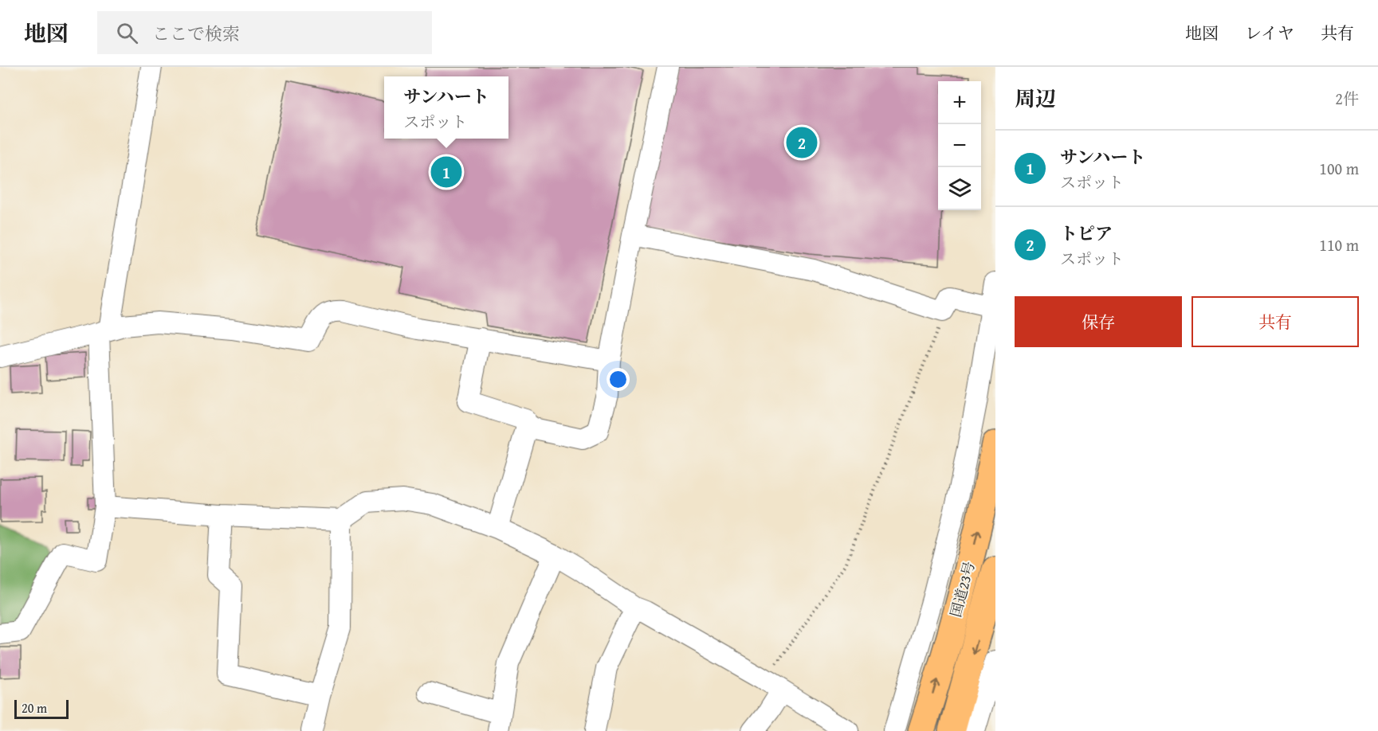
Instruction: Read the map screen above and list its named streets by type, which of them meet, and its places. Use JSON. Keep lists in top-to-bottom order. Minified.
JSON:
{"streets":{"highway":["国道23号"]},"scale_bar":"20 m","page":{"header":"地図","search":"ここで検索","nav":["地図","レイヤ","共有"],"heading":["周辺","2件"],"popup":["サンハート","スポット"],"map_buttons":["+","−"],"pins":["2","1"],"list":[{"mark":"1","name":"サンハート","note":"スポット","value":"100 m"},{"mark":"2","name":"トピア","note":"スポット","value":"110 m"}],"buttons":["保存","共有"],"scale":"20 m"}}
